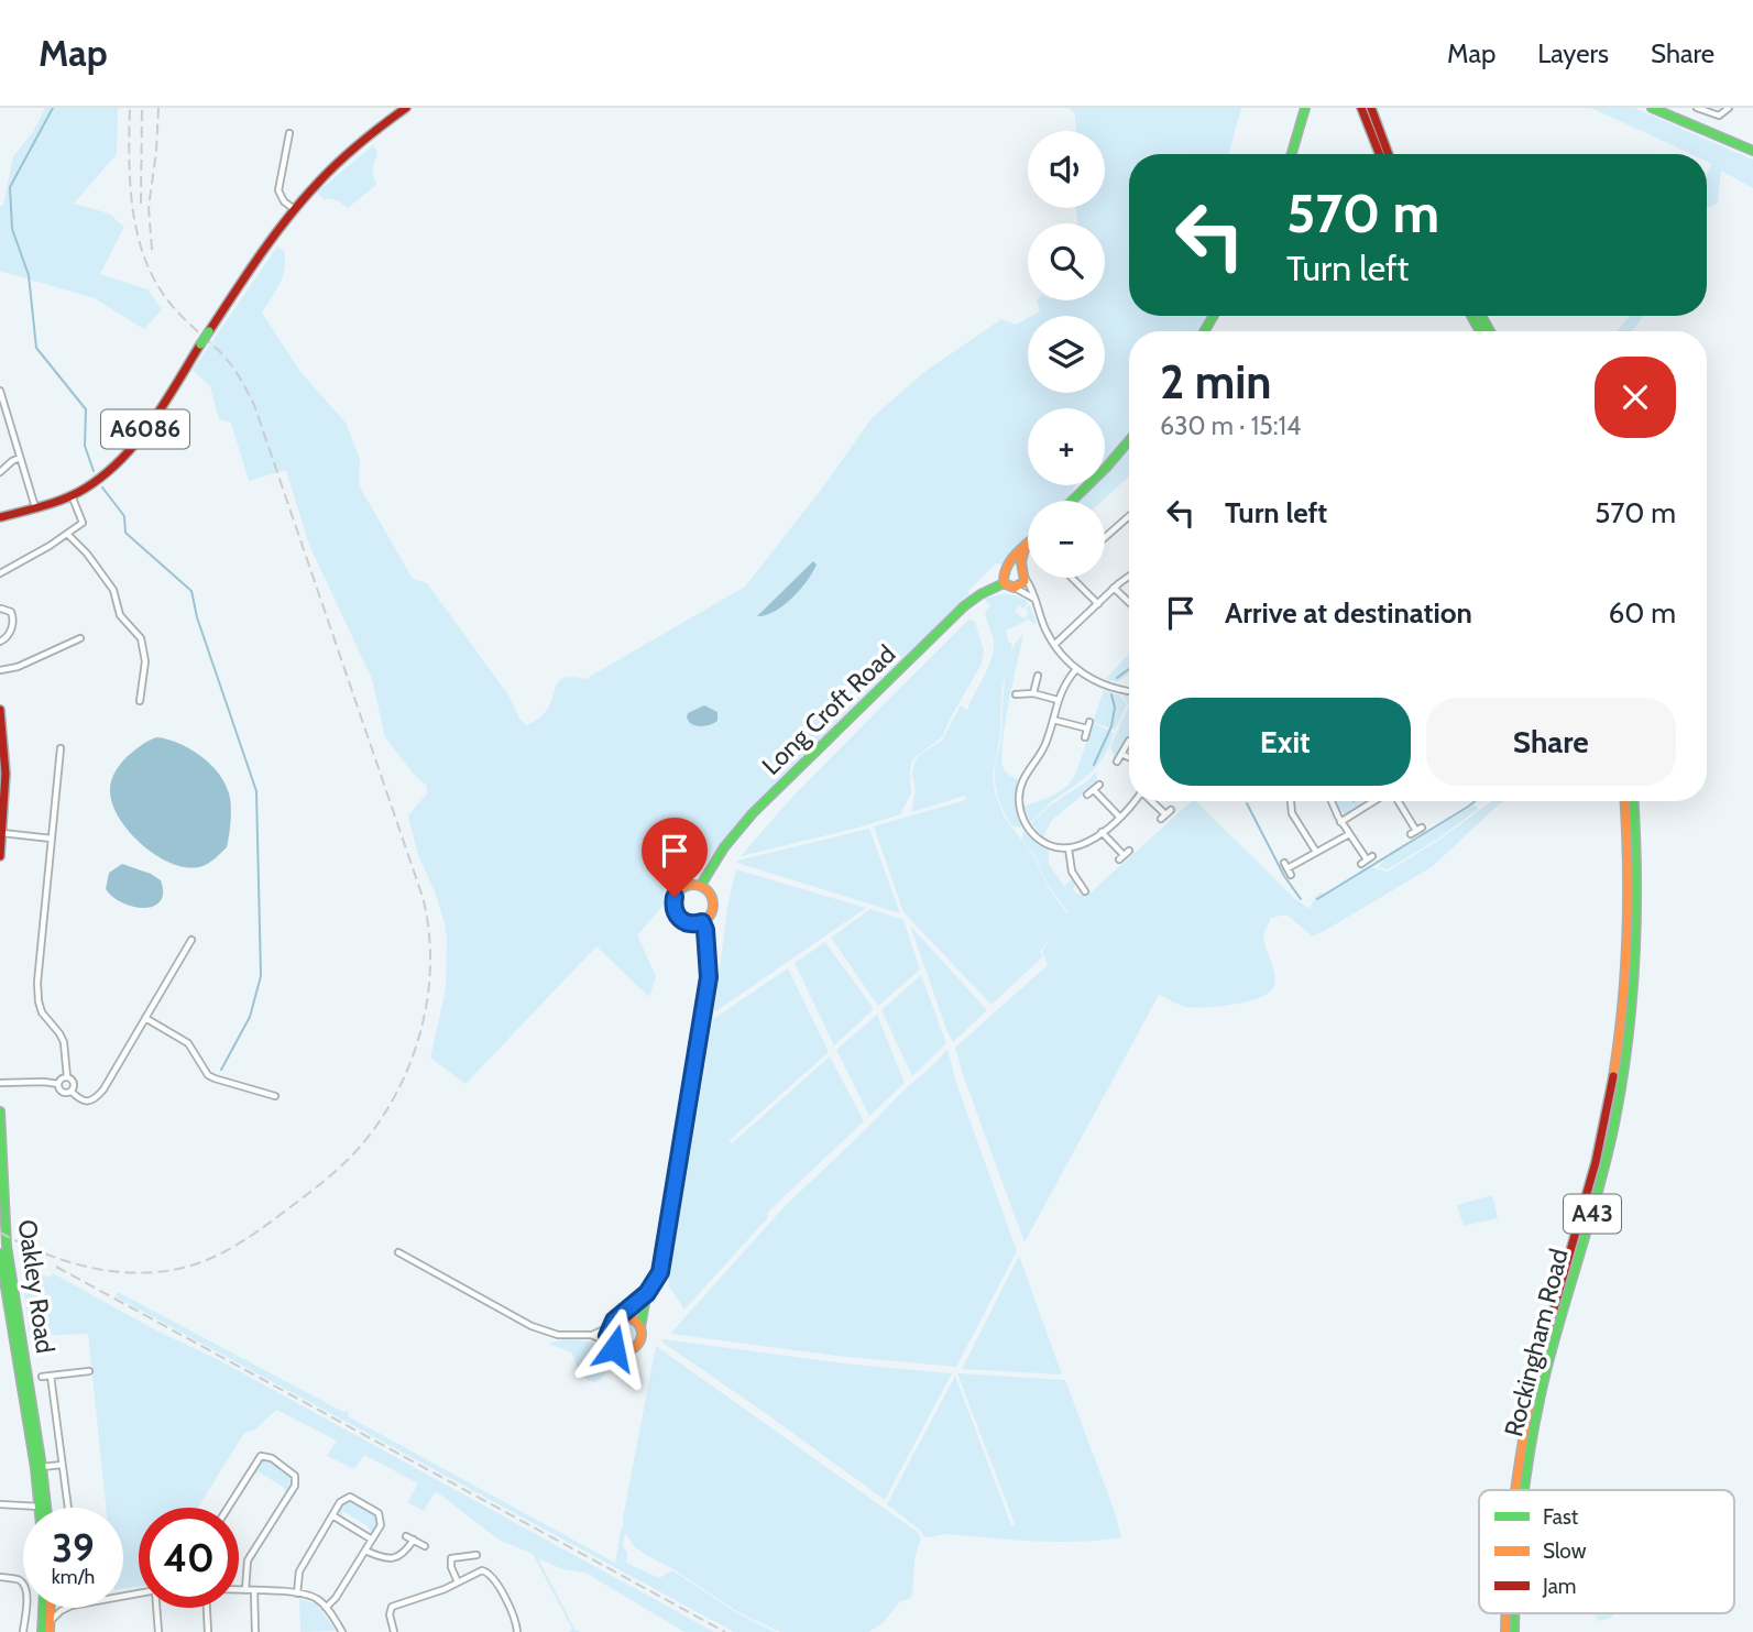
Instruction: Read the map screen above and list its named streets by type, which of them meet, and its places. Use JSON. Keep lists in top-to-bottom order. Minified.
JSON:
{"streets":{"main road":["A6086","Long Croft Road","A43","Oakley Road","Rockingham Road"]},"legend":["Fast","Slow","Jam"],"page":{"header":"Map","nav":["Map","Layers","Share"],"map_buttons":["+","−"],"turn":["570 m","Turn left"],"heading":["2 min","630 m · 15:14"],"list":[{"name":"Turn left","value":"570 m"},{"name":"Arrive at destination","value":"60 m"}],"buttons":["Exit","Share"],"speed":"39 km/h","limit":"40"}}
